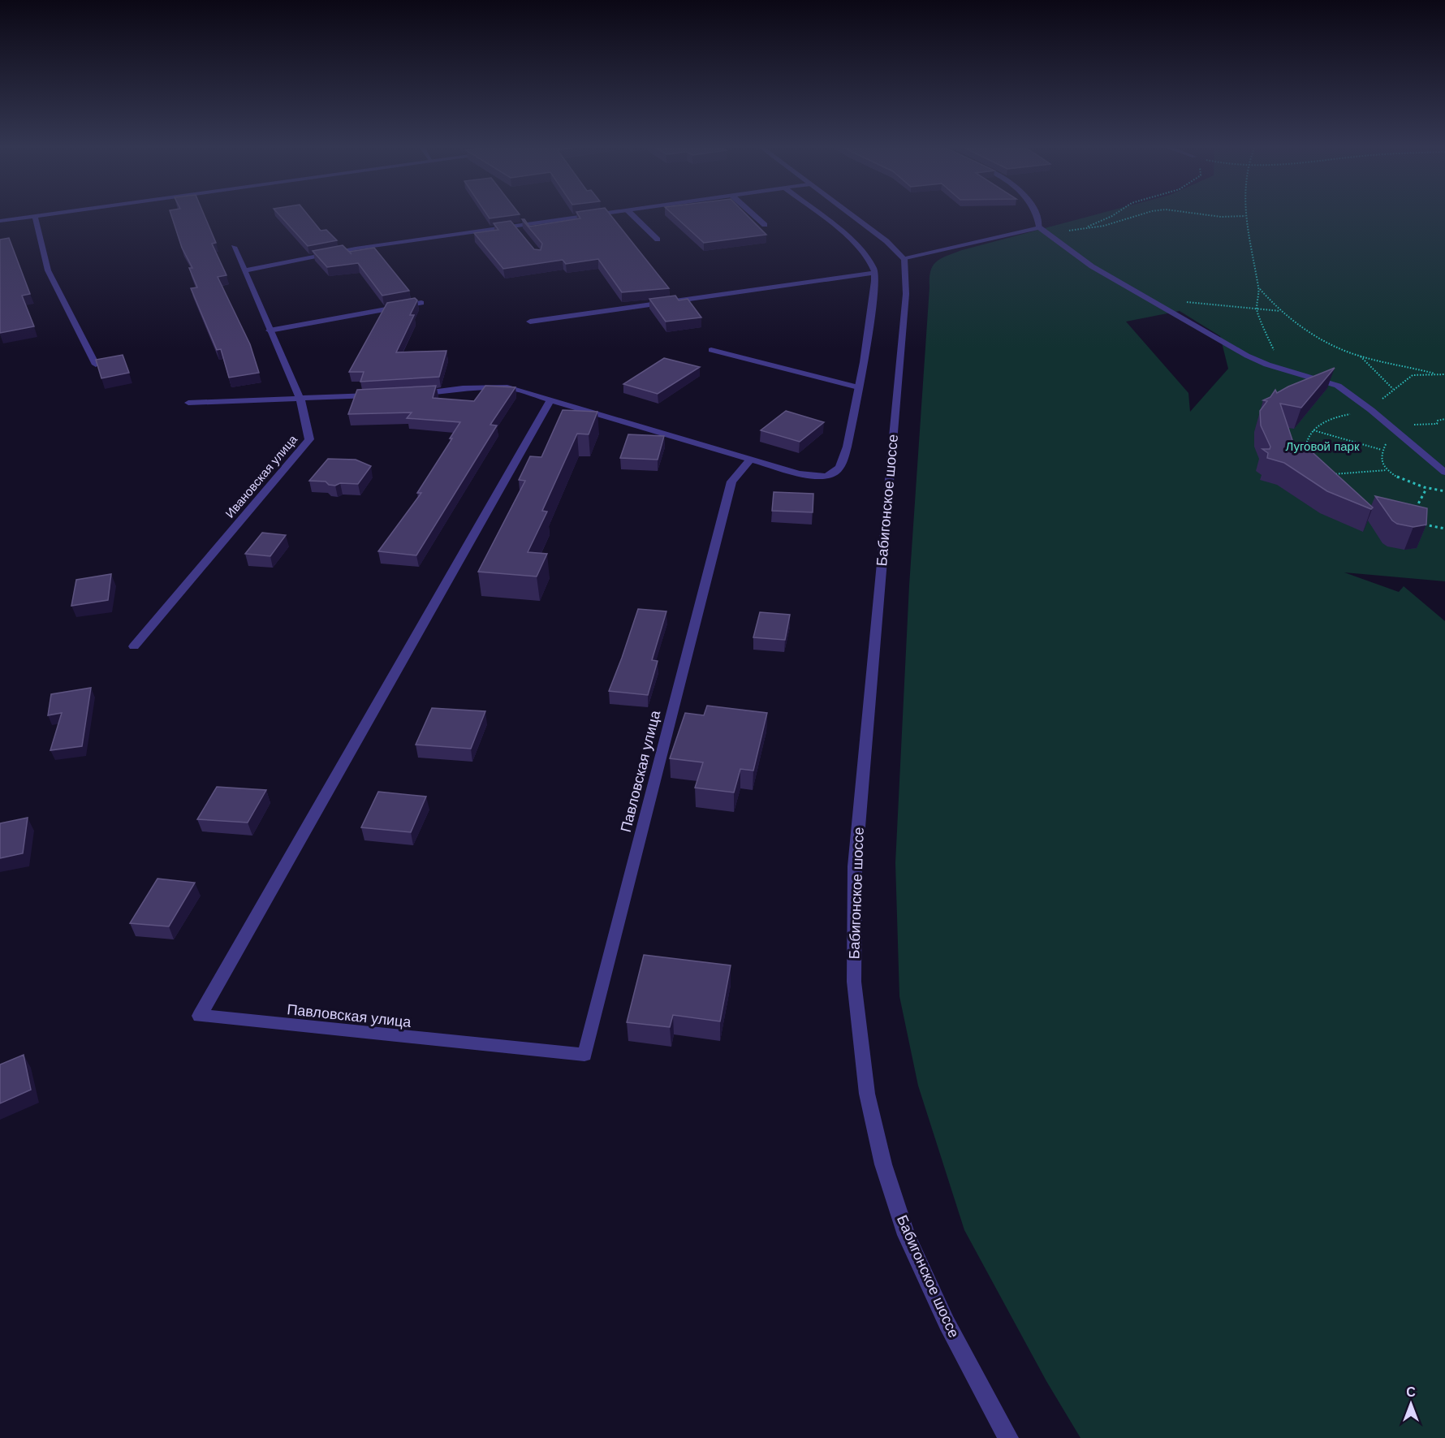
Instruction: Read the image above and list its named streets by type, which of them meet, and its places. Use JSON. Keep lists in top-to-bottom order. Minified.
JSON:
{"streets":{"street":["Ивановская улица","Бабигонское шоссе","Павловская улица"]},"parks":["Луговой парк"],"north":"top"}
